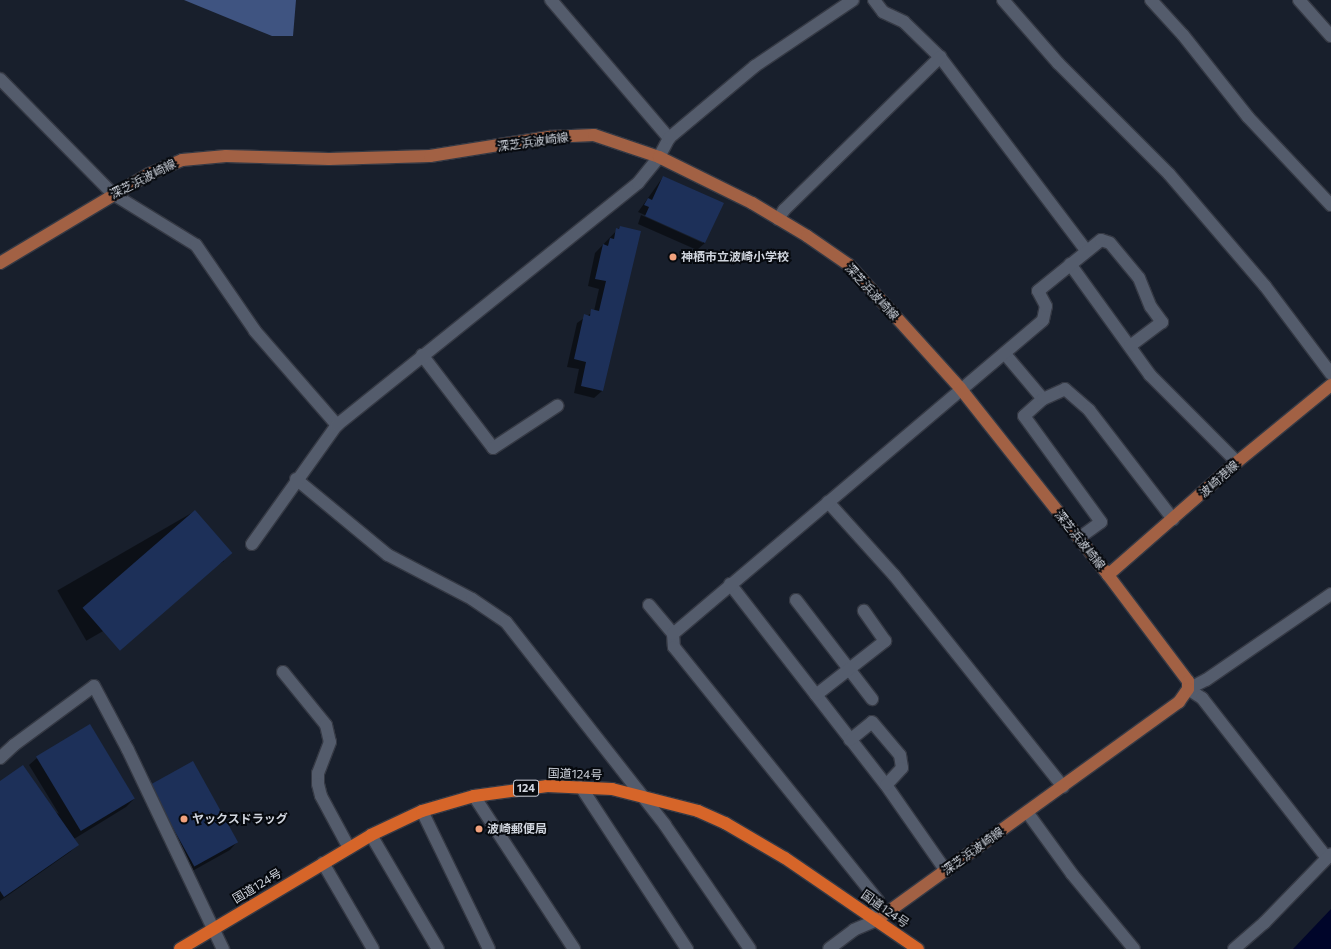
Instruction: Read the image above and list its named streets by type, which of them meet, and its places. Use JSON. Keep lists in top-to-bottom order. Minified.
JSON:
{"streets":{"highway":["国道124号","124"],"main road":["深芝浜波崎線","波崎港線"]},"crossings":[["深芝浜波崎線","波崎港線"],["深芝浜波崎線","国道124号"]],"places":["神栖市立波崎小学校","ヤックスドラッグ","波崎郵便局"]}
